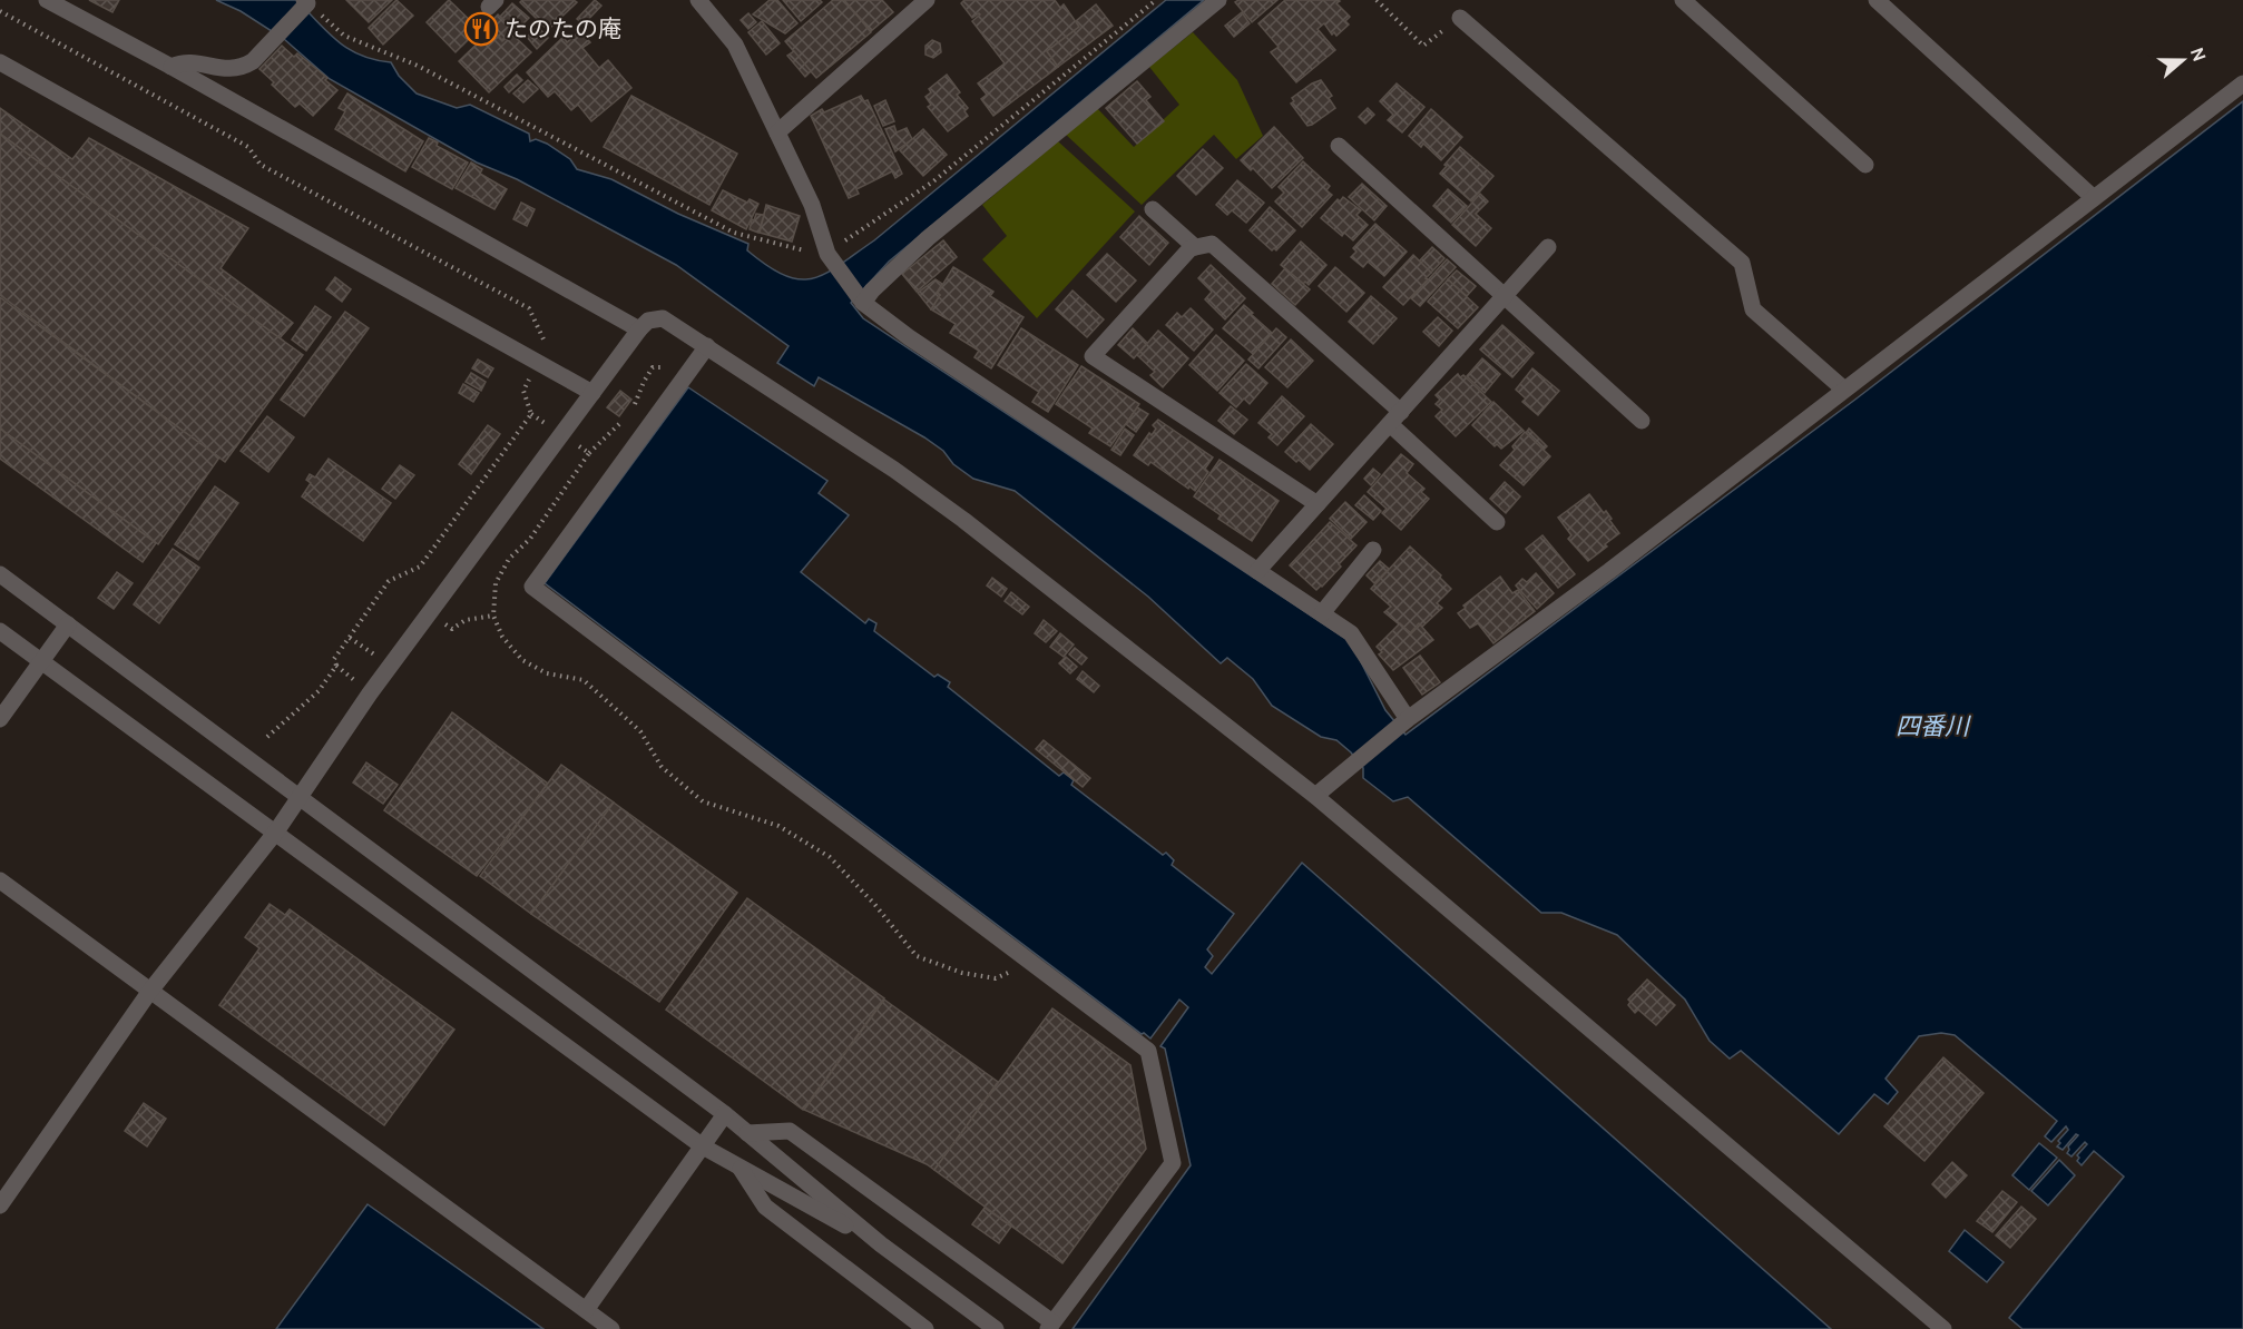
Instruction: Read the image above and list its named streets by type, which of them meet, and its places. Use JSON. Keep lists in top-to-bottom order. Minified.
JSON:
{"water":["四番川"],"places":{"restaurant":["たのたの庵"]},"north":"right"}
